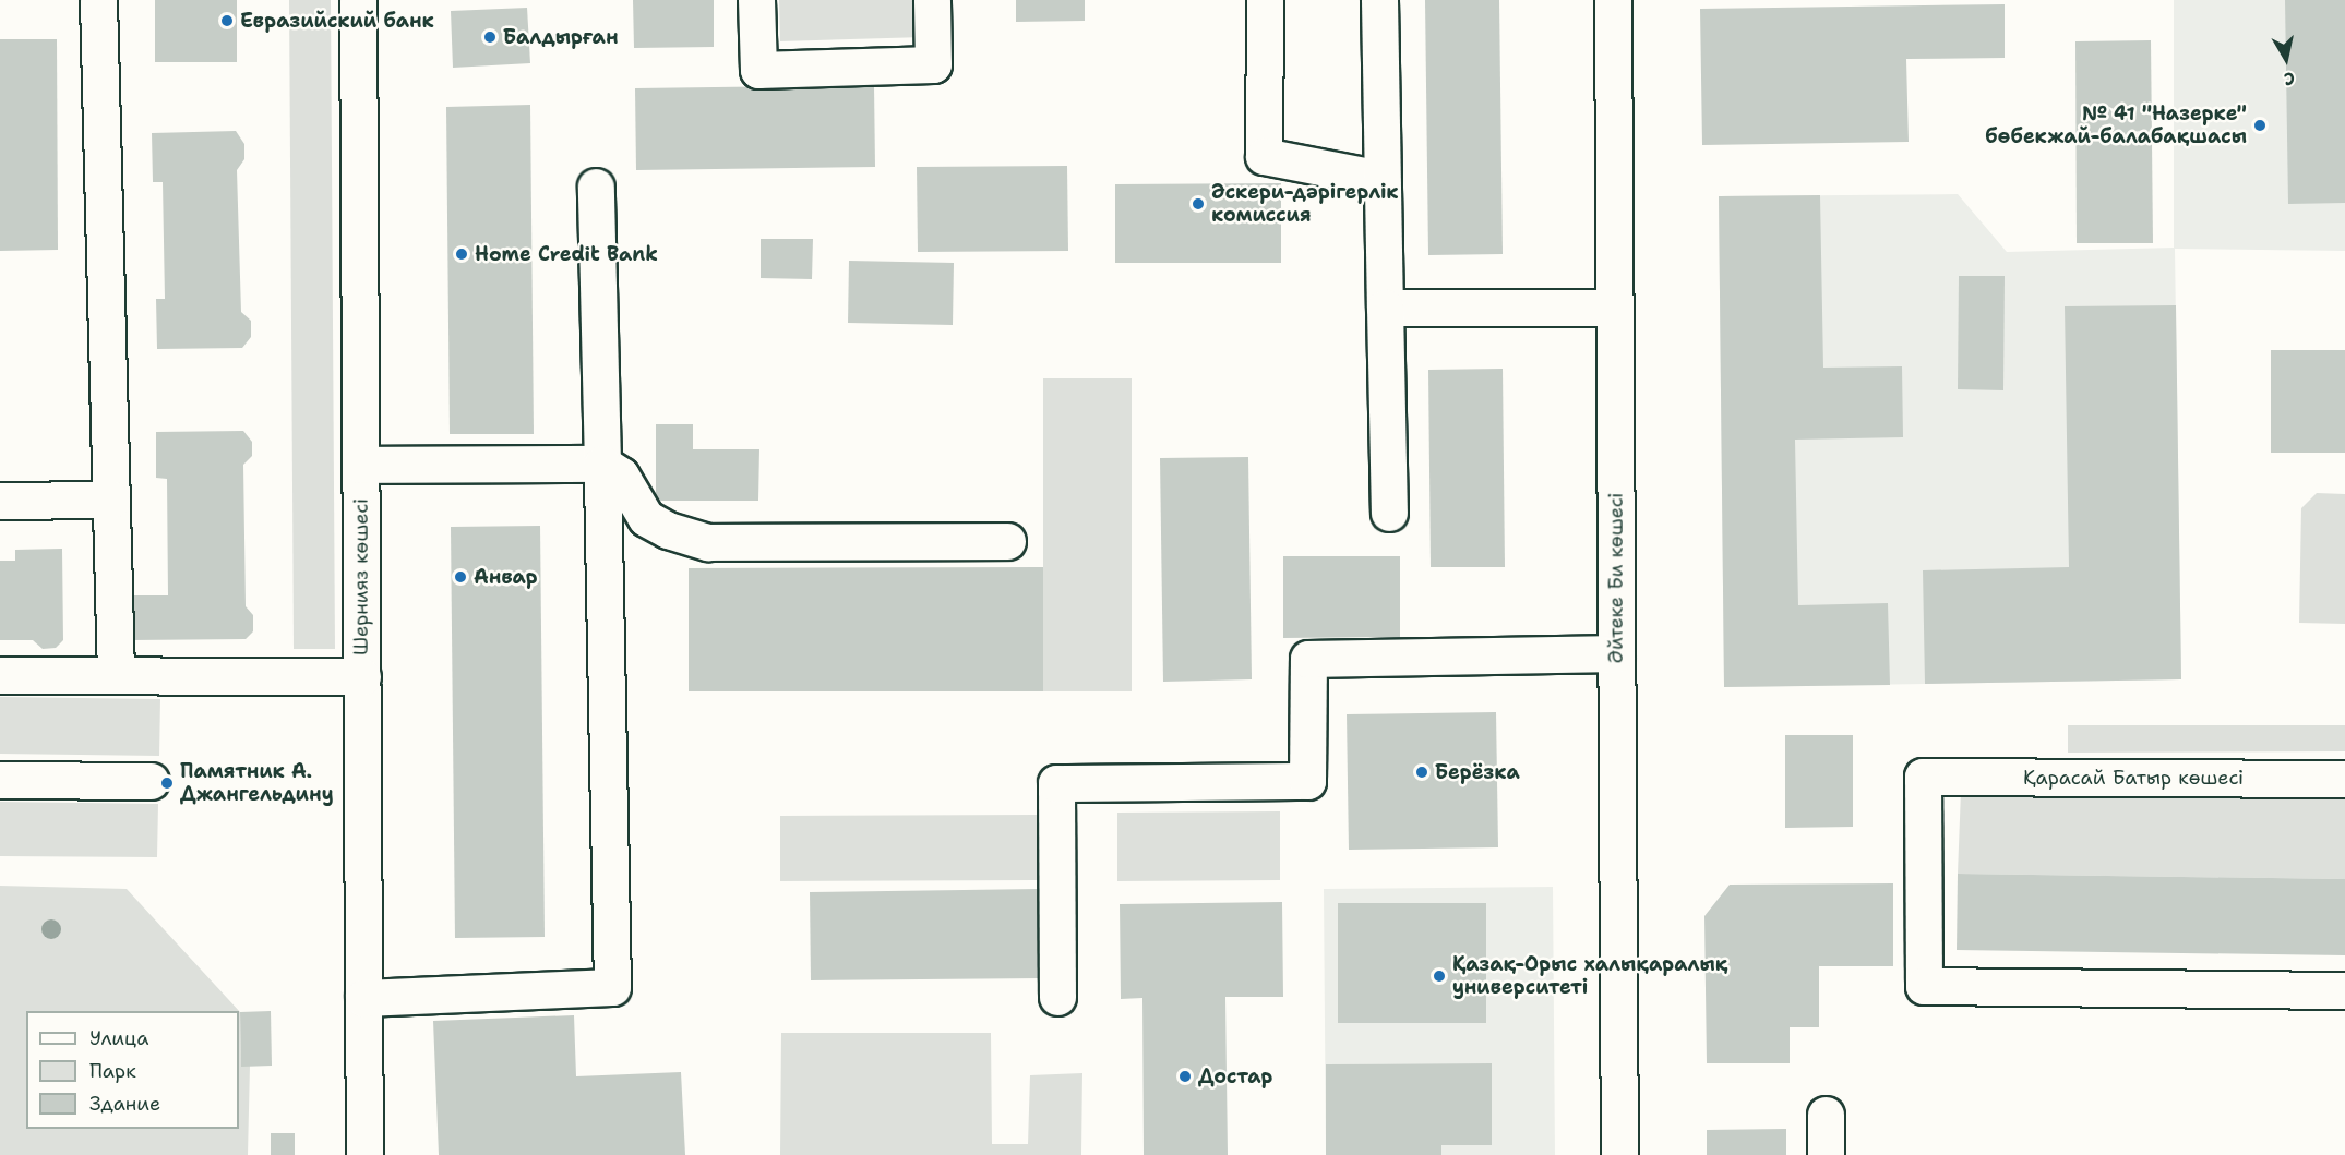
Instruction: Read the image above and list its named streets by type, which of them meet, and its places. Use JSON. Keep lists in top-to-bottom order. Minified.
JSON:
{"streets":{"street":["Шернияз көшесі","Әйтеке Би көшесі","Қарасай Батыр көшесі"]},"places":["Евразийский банк","Балдырған","№ 41 \"Назерке\" бөбекжай-балабақшасы","Әскери-дәрігерлік комиссия","Home Credit Bank","Анвар","Берёзка","Памятник А. Джангельдину","Қазақ-Орыс халықаралық университеті","Достар"],"legend":["Улица","Парк","Здание"],"north":"bottom"}
